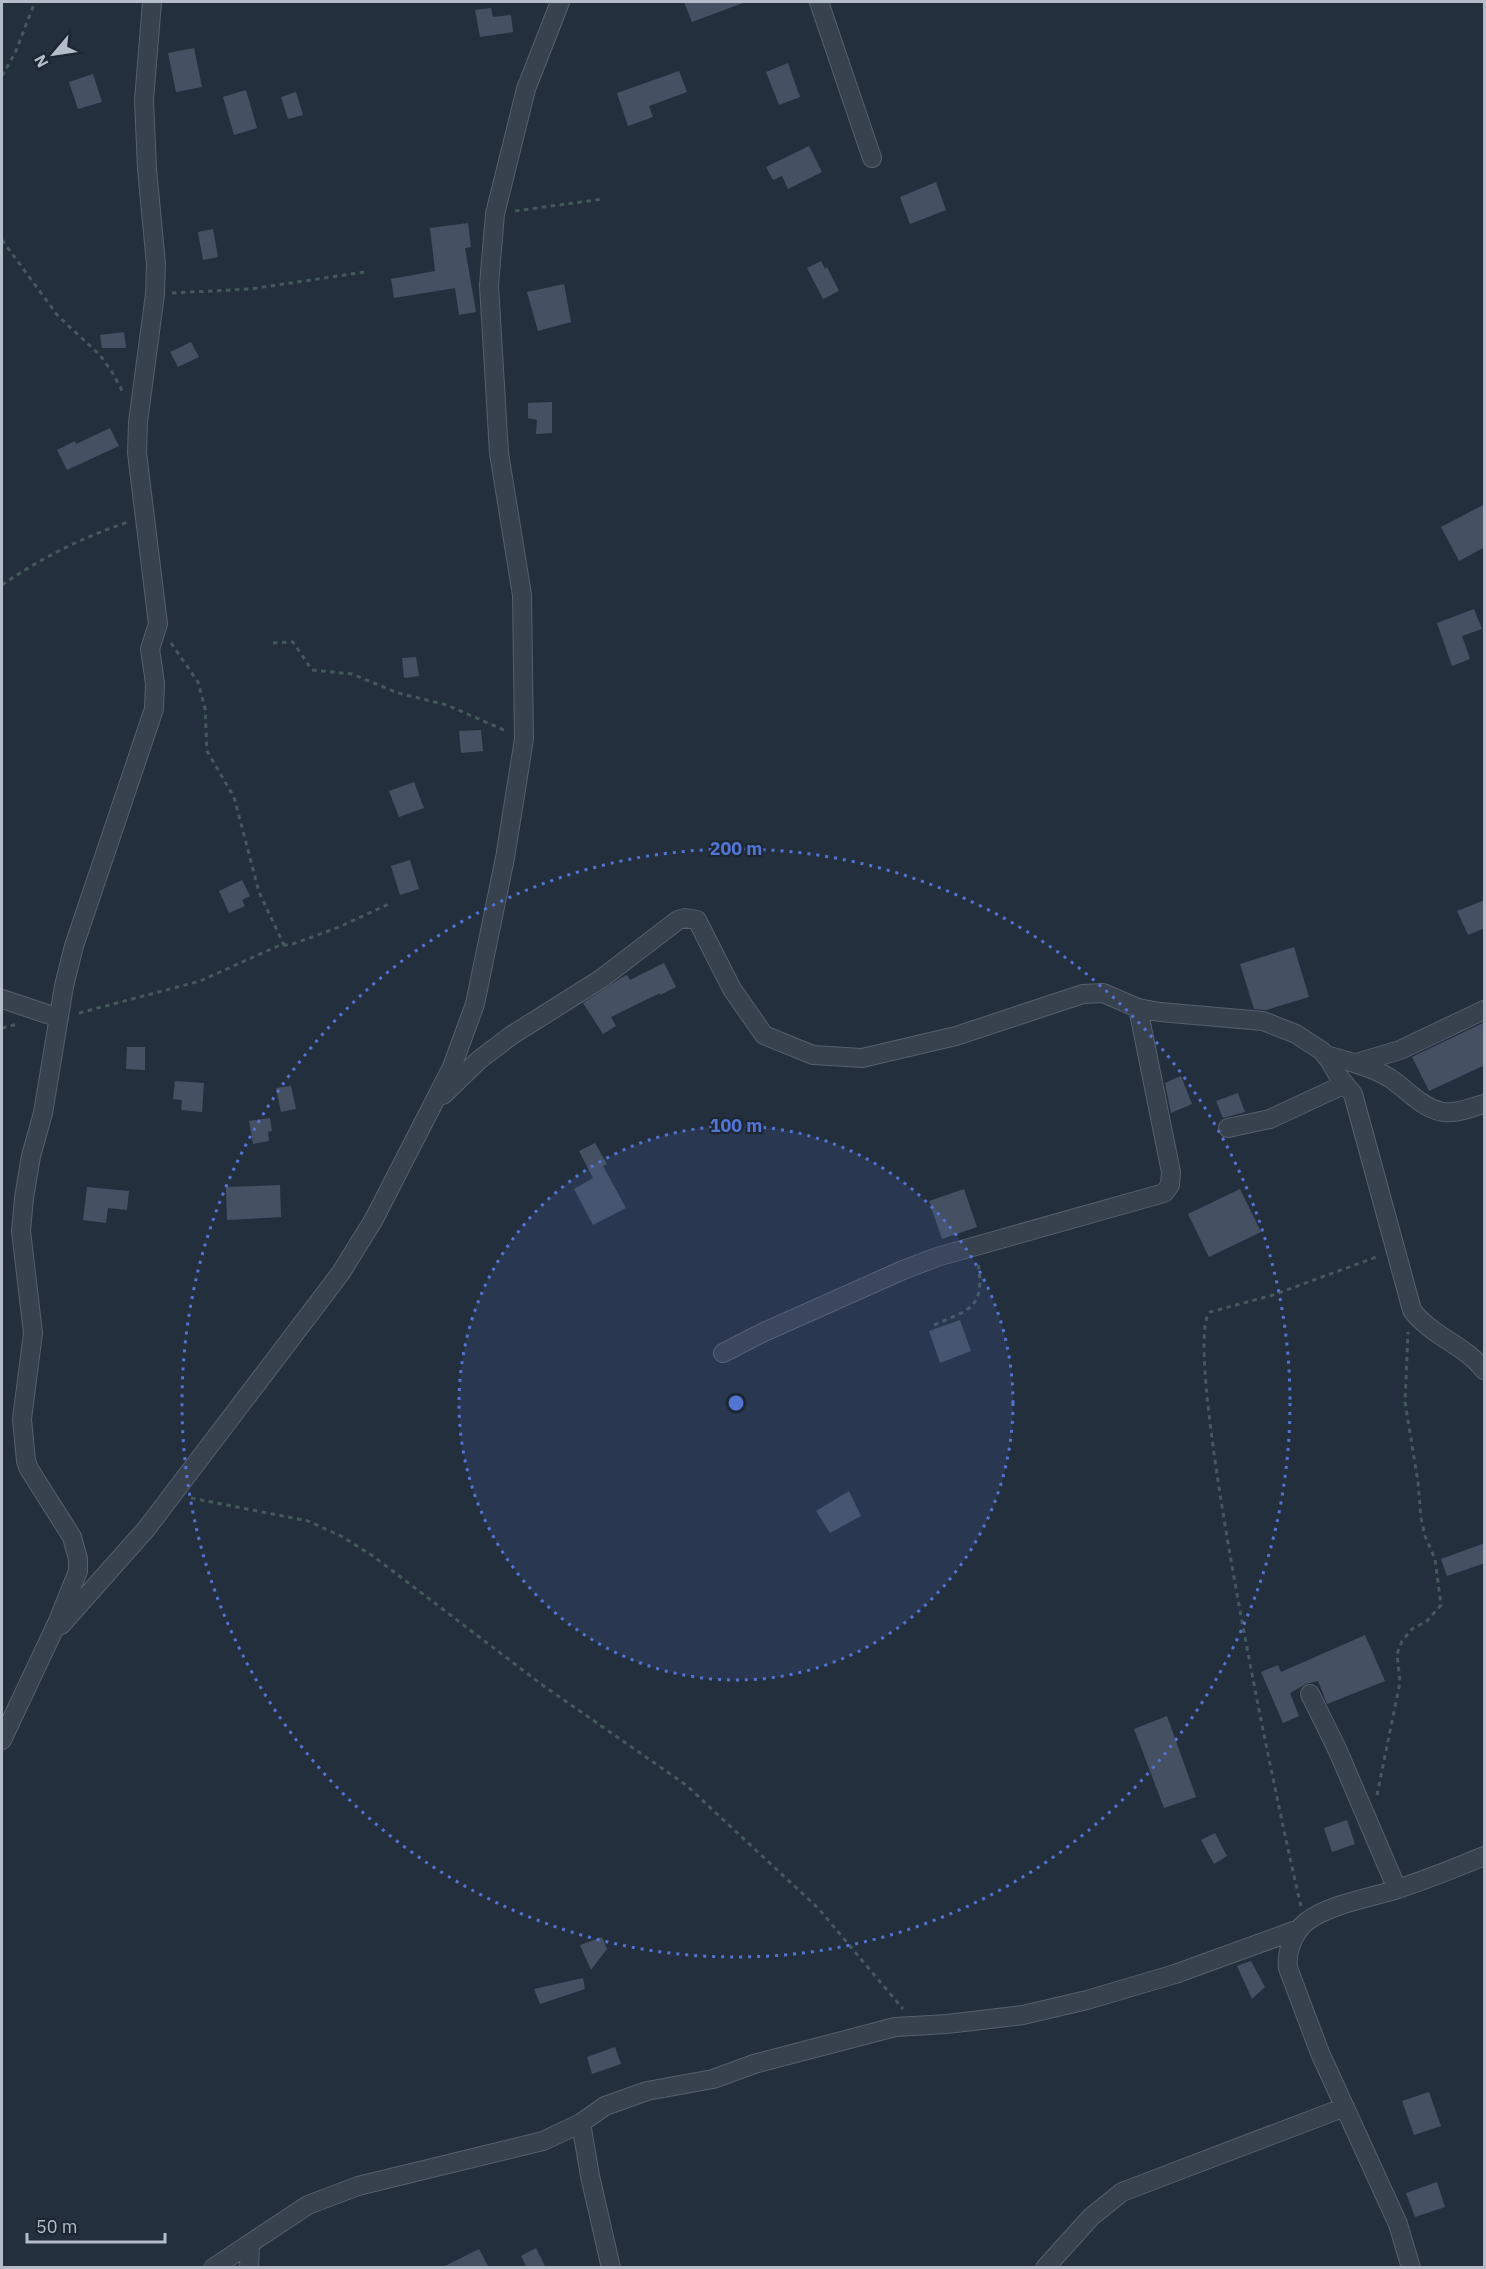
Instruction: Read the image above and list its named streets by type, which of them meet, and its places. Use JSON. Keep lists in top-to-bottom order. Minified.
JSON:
{"scale_bar":"50 m","north":"bottom left","rings":["200 m","100 m"]}
